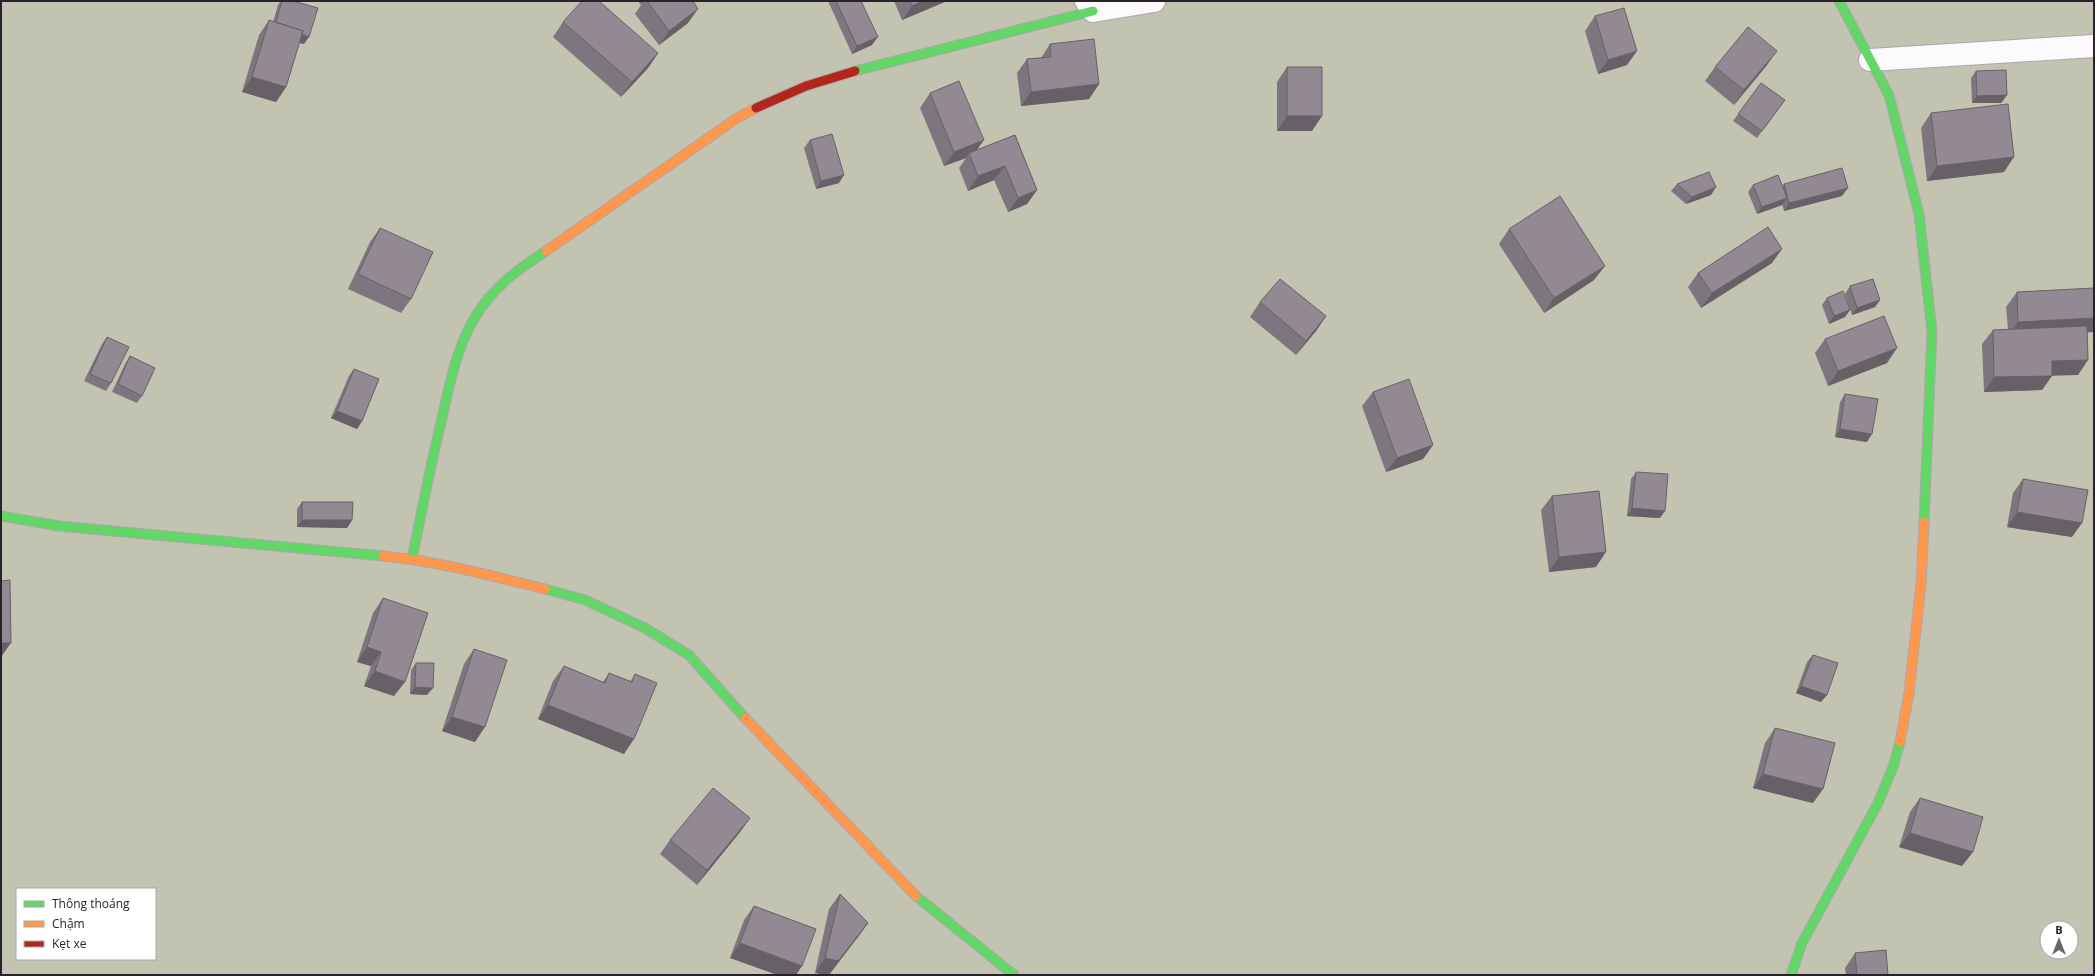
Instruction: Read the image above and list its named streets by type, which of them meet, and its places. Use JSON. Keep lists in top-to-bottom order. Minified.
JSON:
{"legend":["Thông thoáng","Chậm","Kẹt xe"],"north":"top"}
